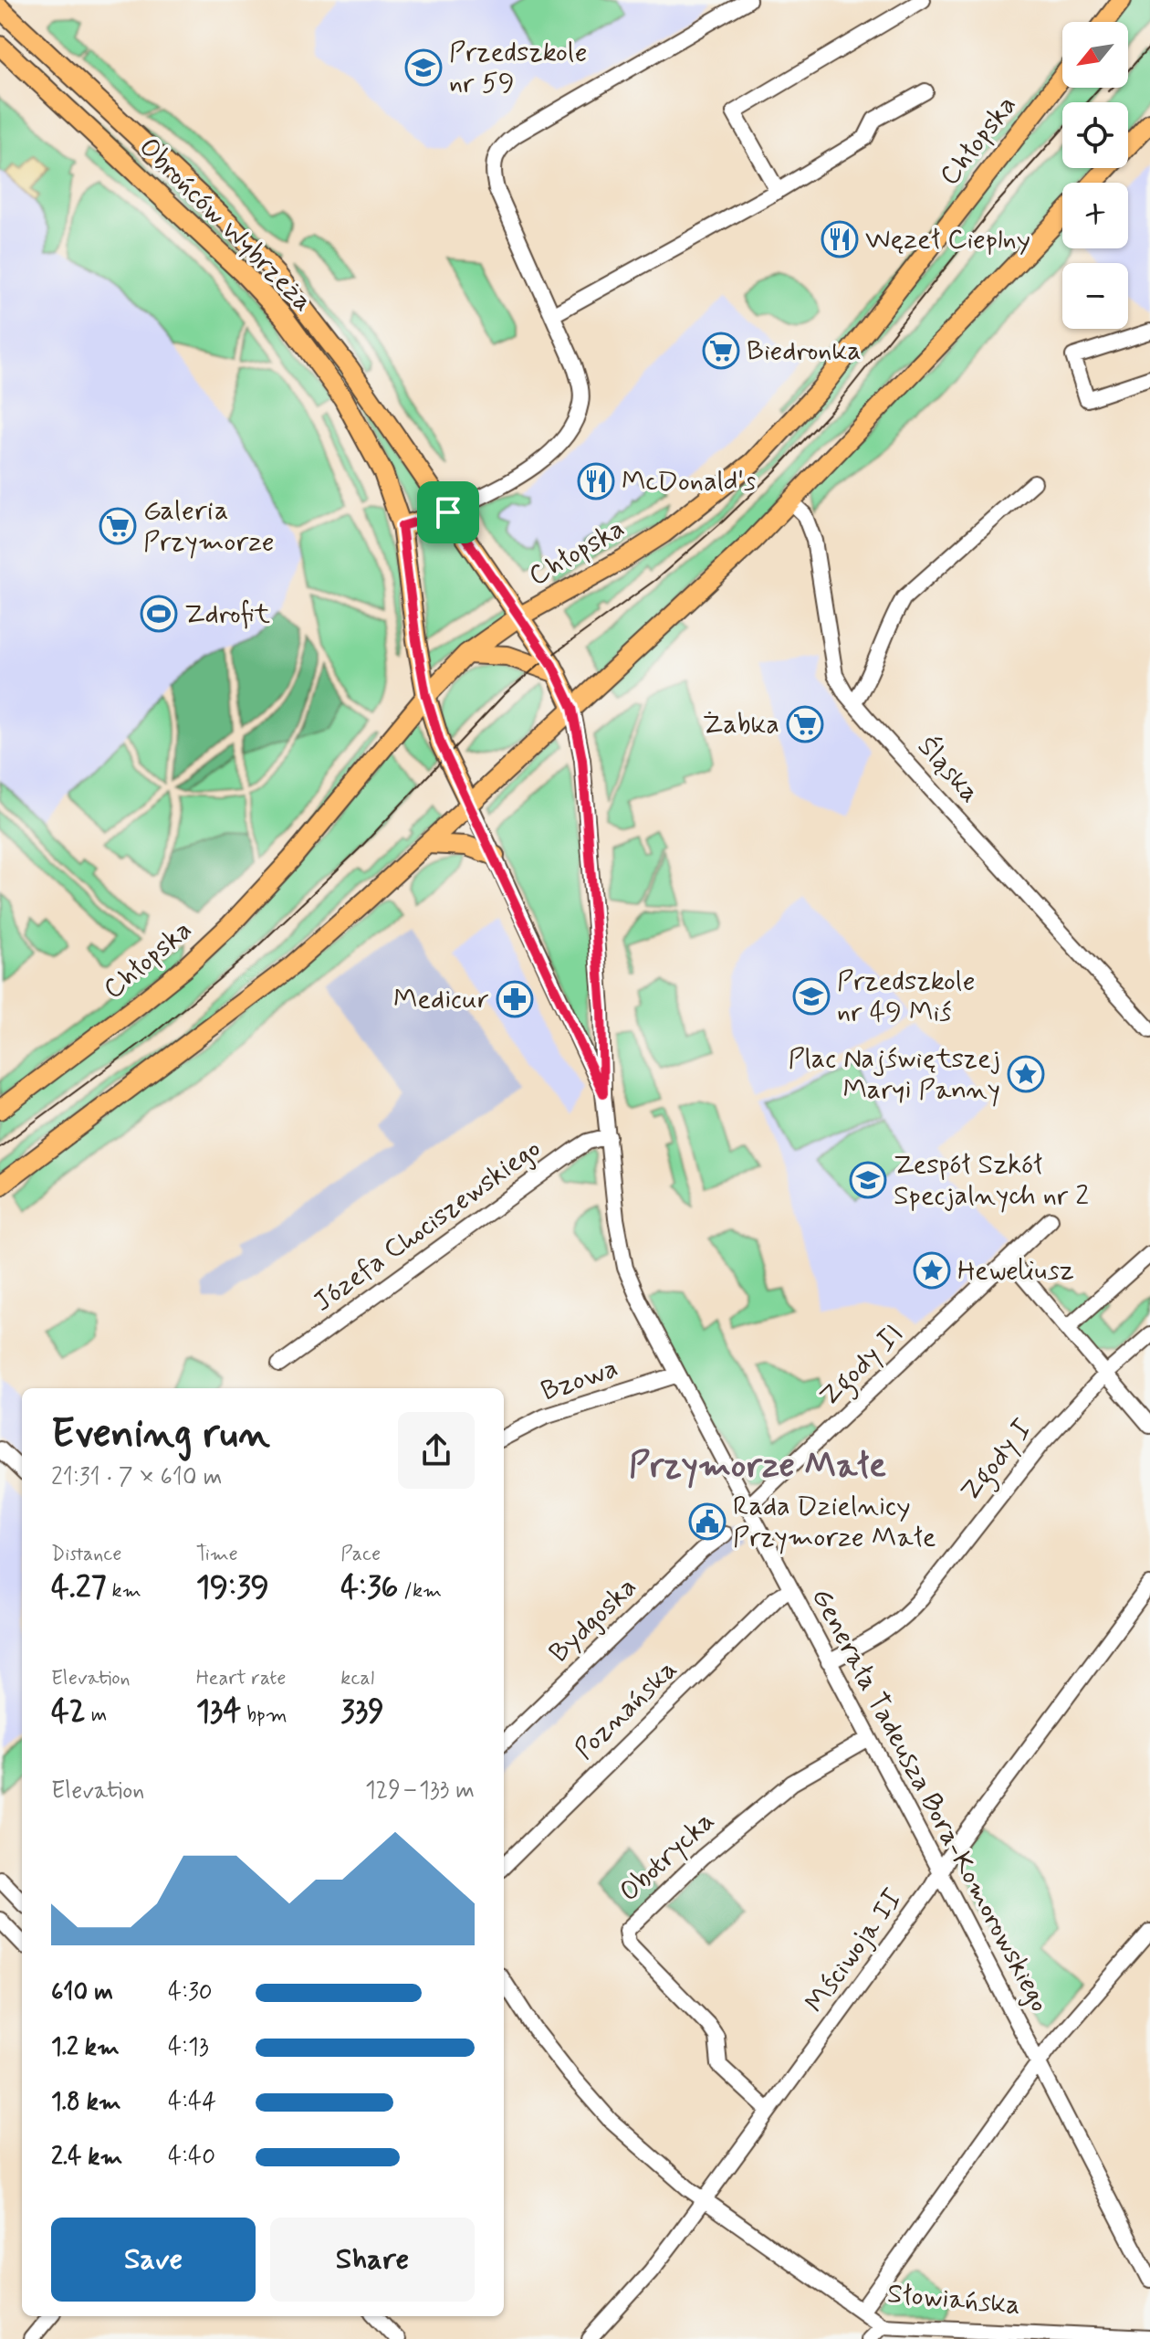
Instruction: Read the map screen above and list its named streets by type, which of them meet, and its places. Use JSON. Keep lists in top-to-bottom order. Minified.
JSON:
{"streets":{"main road":["Chłopska","Obrońców Wybrzeża"],"street":["Śląska","Józefa Chociszewskiego","Zgody II","Bzowa","Zgody I","Bydgoska","Poznańska","Generała Tadeusza Bora-Komorowskiego","Obotrycka","Mściwoja II","Słowiańska"]},"crossings":[["Chłopska","Obrońców Wybrzeża"],["Obrońców Wybrzeża","Generała Tadeusza Bora-Komorowskiego"],["Józefa Chociszewskiego","Generała Tadeusza Bora-Komorowskiego"],["Zgody II","Generała Tadeusza Bora-Komorowskiego"],["Bzowa","Generała Tadeusza Bora-Komorowskiego"],["Zgody I","Generała Tadeusza Bora-Komorowskiego"],["Poznańska","Generała Tadeusza Bora-Komorowskiego"],["Generała Tadeusza Bora-Komorowskiego","Obotrycka"],["Generała Tadeusza Bora-Komorowskiego","Mściwoja II"],["Obotrycka","Mściwoja II"],["Mściwoja II","Słowiańska"]],"districts":["Przymorze Małe"],"places":{"school or university":["Przedszkole nr 59","Przedszkole nr 49 Miś","Zespół Szkół Specjalnych nr 2"],"restaurant":["Węzeł Cieplny","McDonald's"],"supermarket":["Biedronka","Galeria Przymorze","Żabka"],"sports":["Zdrofit"],"pharmacy":["Medicur"],"place":["Plac Najświętszej Maryi Panny","Heweliusz"],"public building":["Rada Dzielnicy Przymorze Małe"]},"north":"bottom left","page":{"map_buttons":["+","−"],"heading":["Evening run","21:31 · 7 × 610 m"],"stats":[["Distance","4.27 km"],["Time","19:39"],["Pace","4:36 /km"],["Elevation","42 m"],["Heart rate","134 bpm"],["kcal","339"]],"chart":["Elevation","129–133 m"],"list":[{"name":"610 m","note":"4:30"},{"name":"1.2 km","note":"4:13"},{"name":"1.8 km","note":"4:44"},{"name":"2.4 km","note":"4:40"}],"buttons":["Save","Share"]}}
